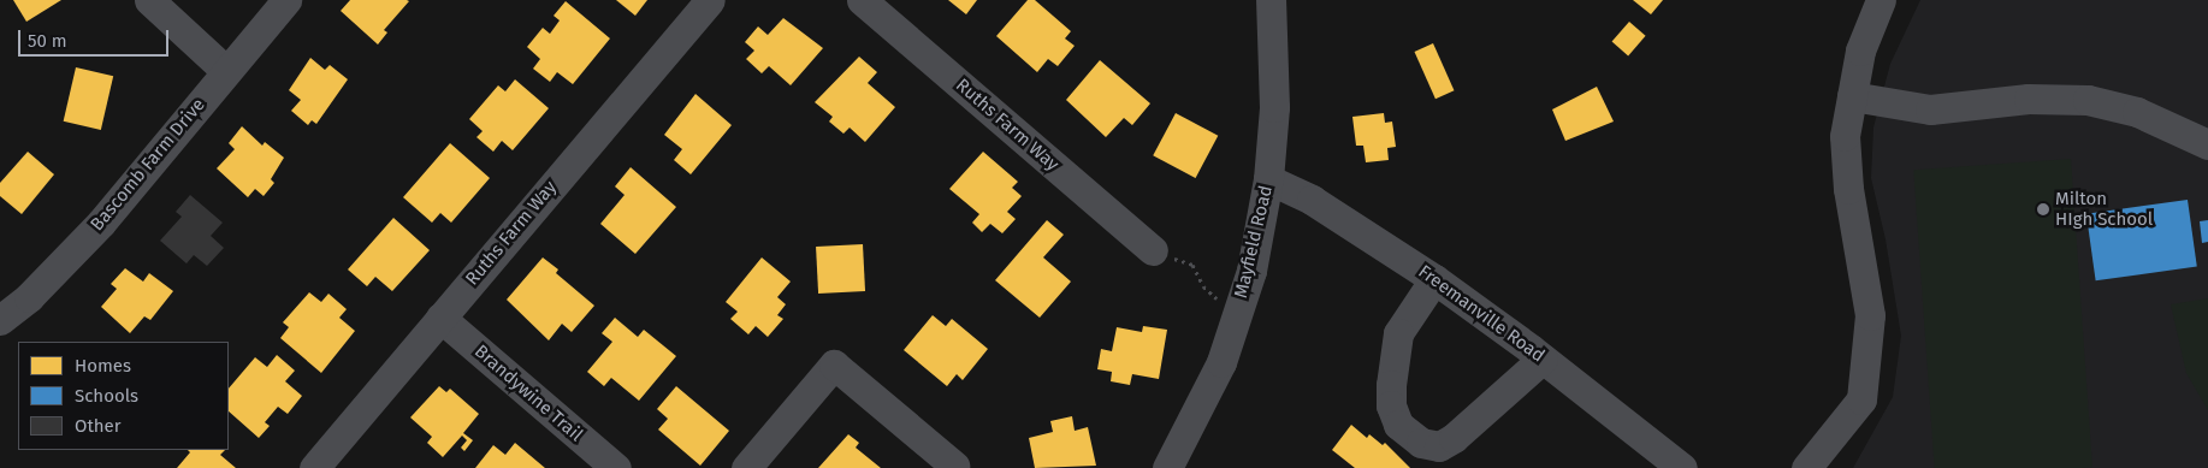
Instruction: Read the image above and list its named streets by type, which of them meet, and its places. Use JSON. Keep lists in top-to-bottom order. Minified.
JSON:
{"streets":{"street":["Ruths Farm Way","Bascomb Farm Drive","Mayfield Road","Freemanville Road","Brandywine Trail"]},"crossings":[["Ruths Farm Way","Brandywine Trail"],["Mayfield Road","Freemanville Road"]],"places":["Milton HIgh School"],"legend":["Homes","Schools","Other"],"scale_bar":"50 m"}
